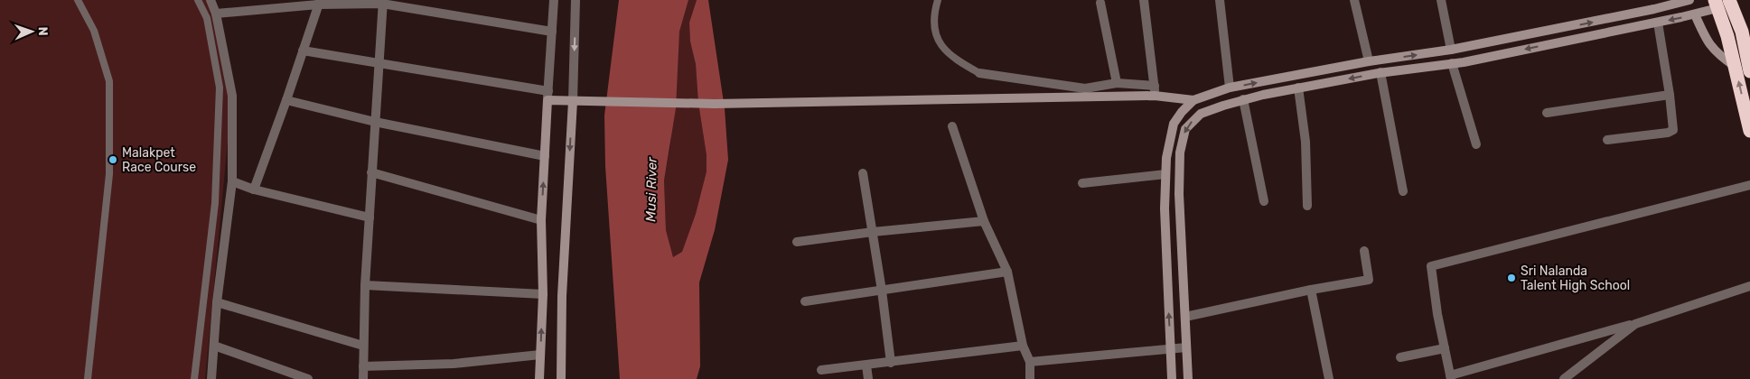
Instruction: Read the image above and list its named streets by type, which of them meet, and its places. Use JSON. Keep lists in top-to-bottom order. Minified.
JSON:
{"water":["Musi River"],"places":["Malakpet Race Course","Sri Nalanda Talent High School"],"north":"right"}
